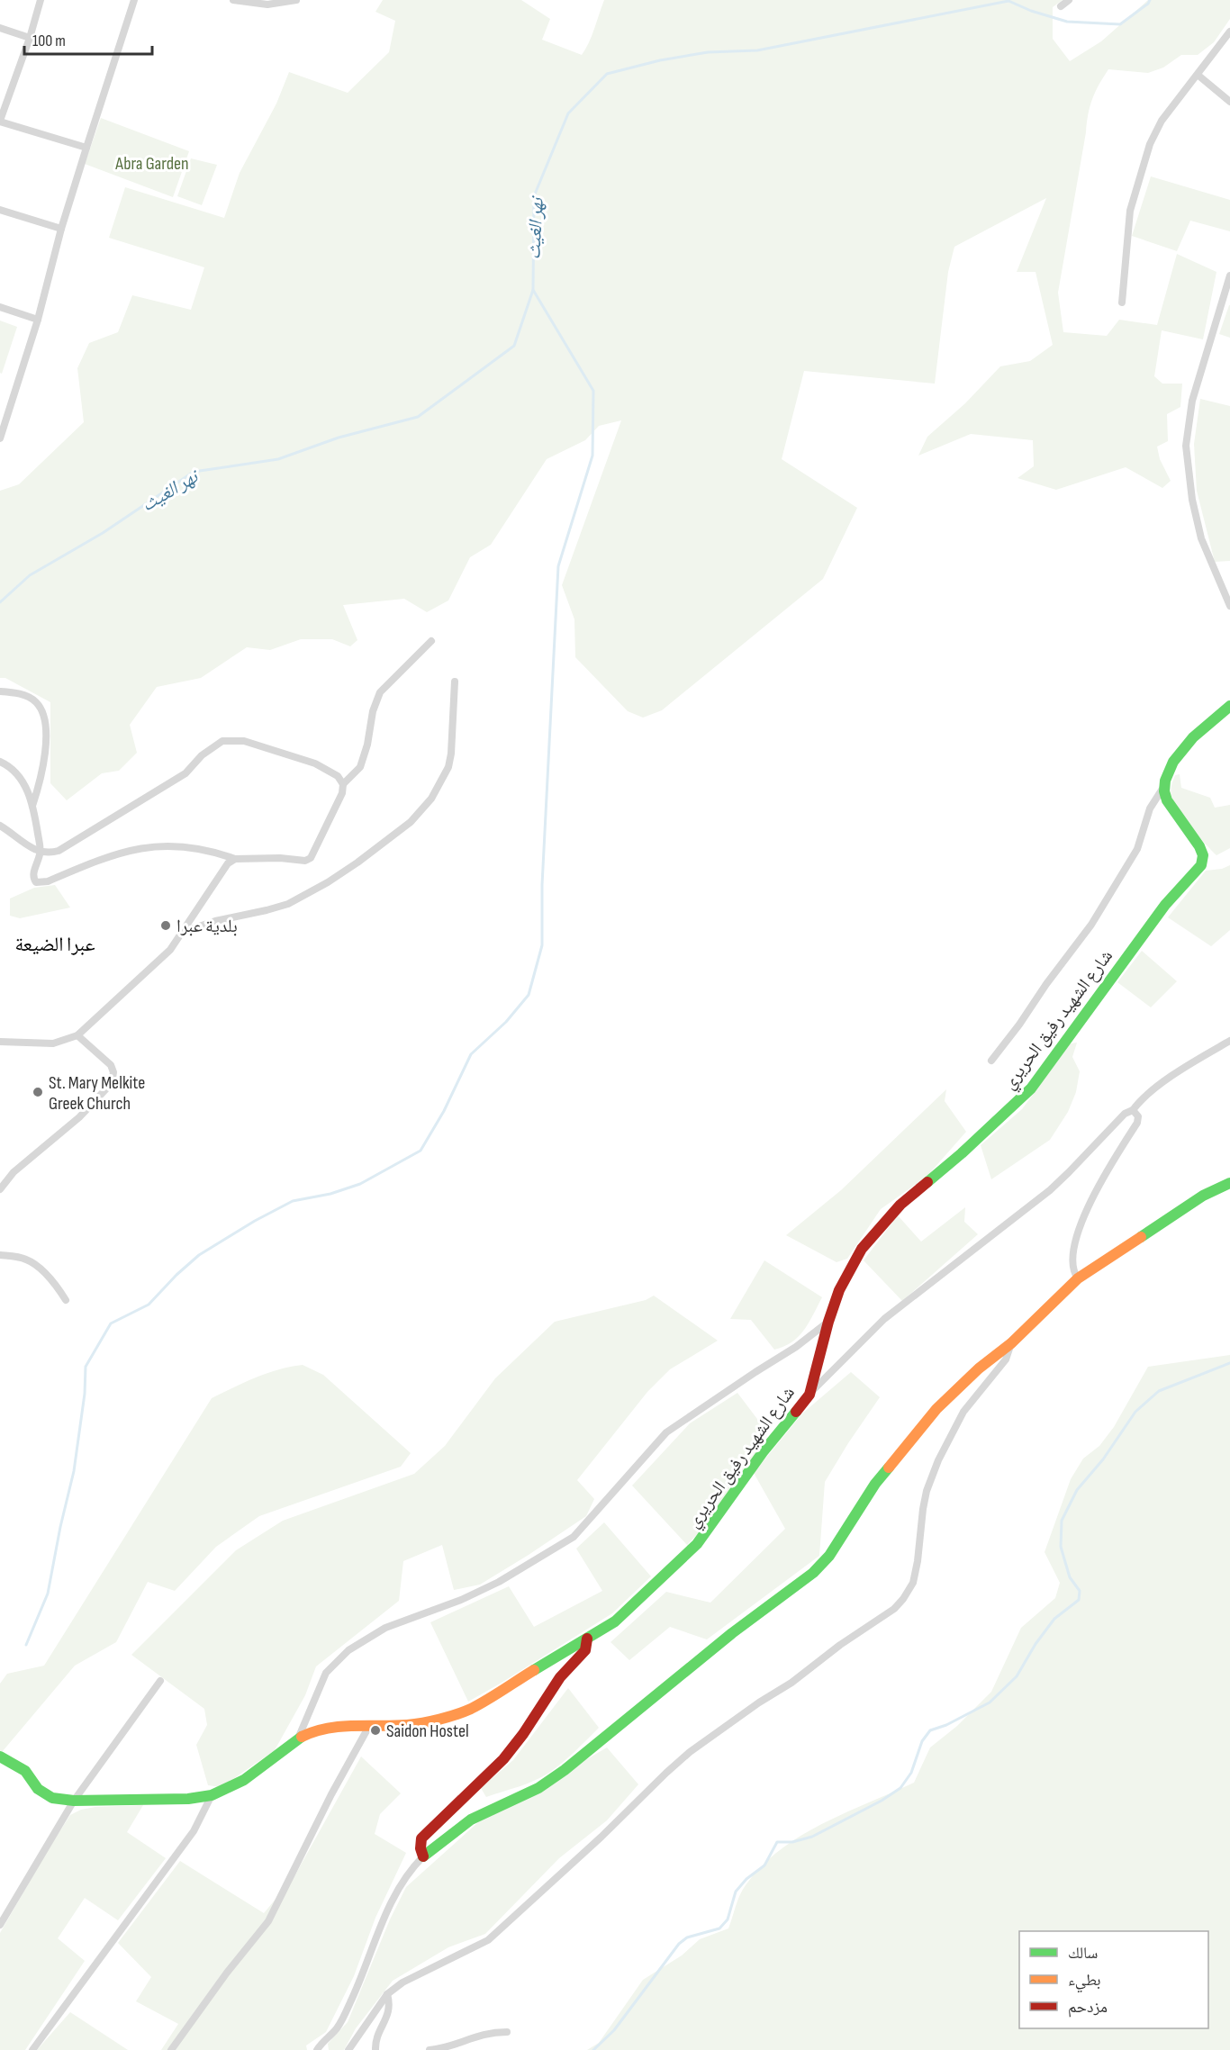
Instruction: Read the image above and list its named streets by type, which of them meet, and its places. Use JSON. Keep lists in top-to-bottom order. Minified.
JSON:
{"streets":{"street":["شارع الشهيد رفيق الحريري"]},"districts":["عبرا الضيعة"],"water":["نهر الغيث"],"parks":["Abra Garden"],"places":["بلدية عبرا","St. Mary Melkite Greek Church","Saidon Hostel"],"legend":["سالك","بطيء","مزدحم"],"scale_bar":"100 m"}
